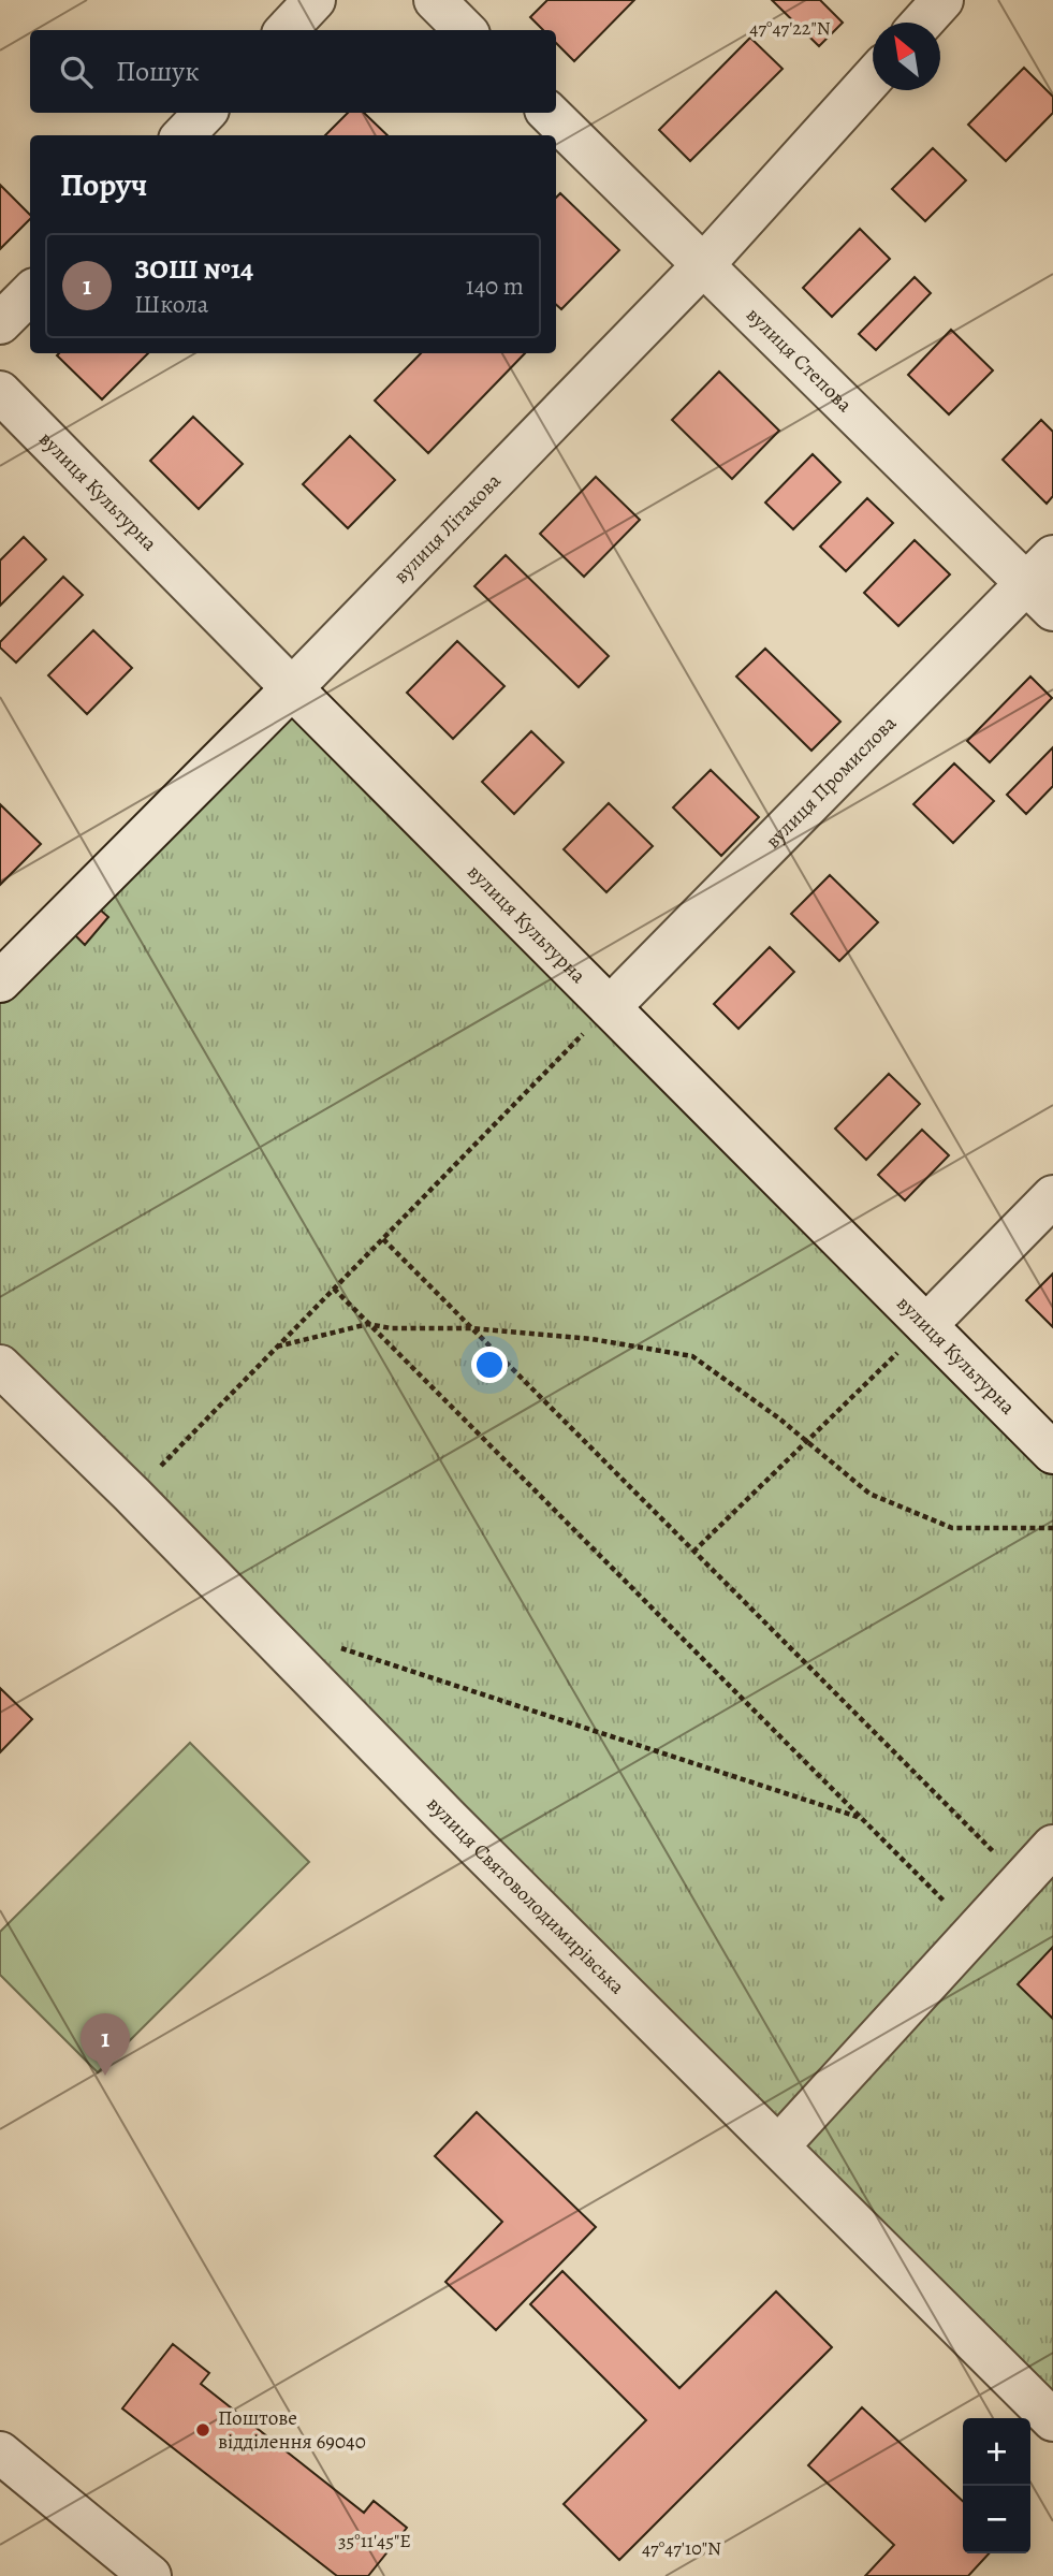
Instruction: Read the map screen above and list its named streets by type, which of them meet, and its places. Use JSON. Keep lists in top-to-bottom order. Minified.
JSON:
{"streets":{"street":["вулиця Степова","вулиця Культурна","вулиця Літакова","вулиця Промислова","вулиця Святоволодимирівська"]},"crossings":[["вулиця Степова","вулиця Літакова"],["вулиця Степова","вулиця Промислова"],["вулиця Культурна","вулиця Літакова"],["вулиця Культурна","вулиця Промислова"]],"places":["Поштове відділення 69040"],"north":"top left","page":{"search":"Пошук","heading":"Поруч","list":[{"mark":"1","name":"ЗОШ №14","note":"Школа","value":"140 m"}],"pins":"1","map_buttons":["+","−"]},"coordinates":["47°47'22\"N","35°11'45\"E","47°47'10\"N"]}
